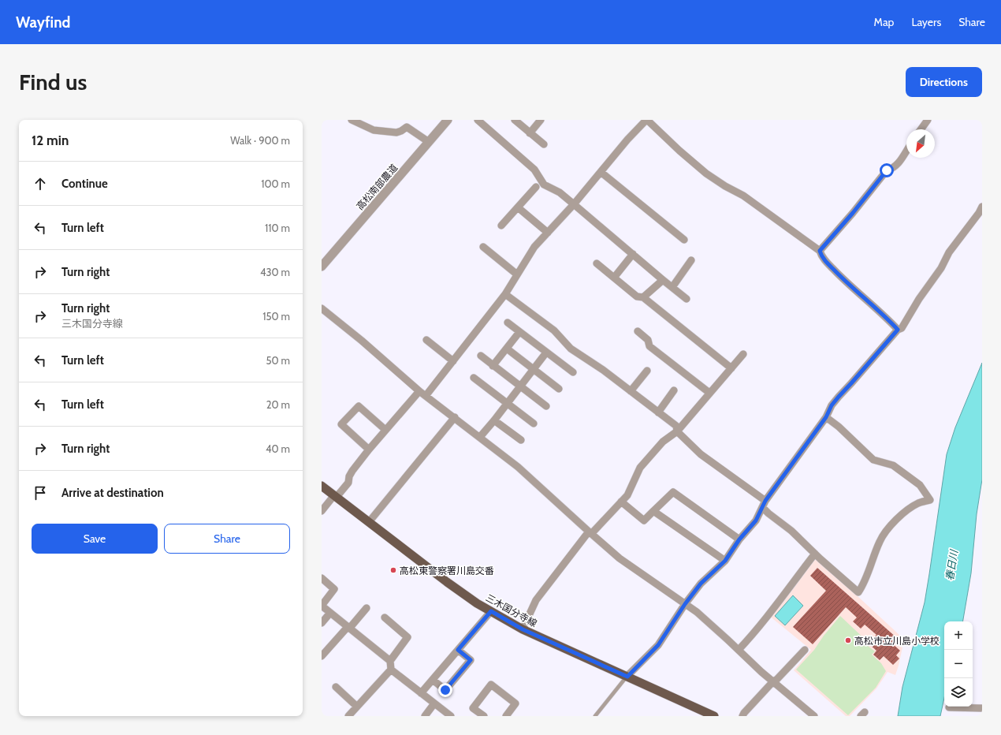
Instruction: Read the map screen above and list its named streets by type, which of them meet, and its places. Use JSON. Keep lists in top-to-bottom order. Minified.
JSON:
{"streets":{"main road":["三木国分寺線"],"street":["高松南部農道"]},"water":["春日川"],"places":["高松東警察署川島交番","高松市立川島小学校"],"north":"bottom left","page":{"header":"Wayfind","nav":["Map","Layers","Share"],"buttons":["Directions",["Save","Share"]],"title":"Find us","heading":["12 min","Walk · 900 m"],"list":[["Continue","100 m"],["Turn left","110 m"],["Turn right","430 m"],["Turn right","三木国分寺線","150 m"],["Turn left","50 m"],["Turn left","20 m"],["Turn right","40 m"],"Arrive at destination"],"map_buttons":["+","−"]}}
